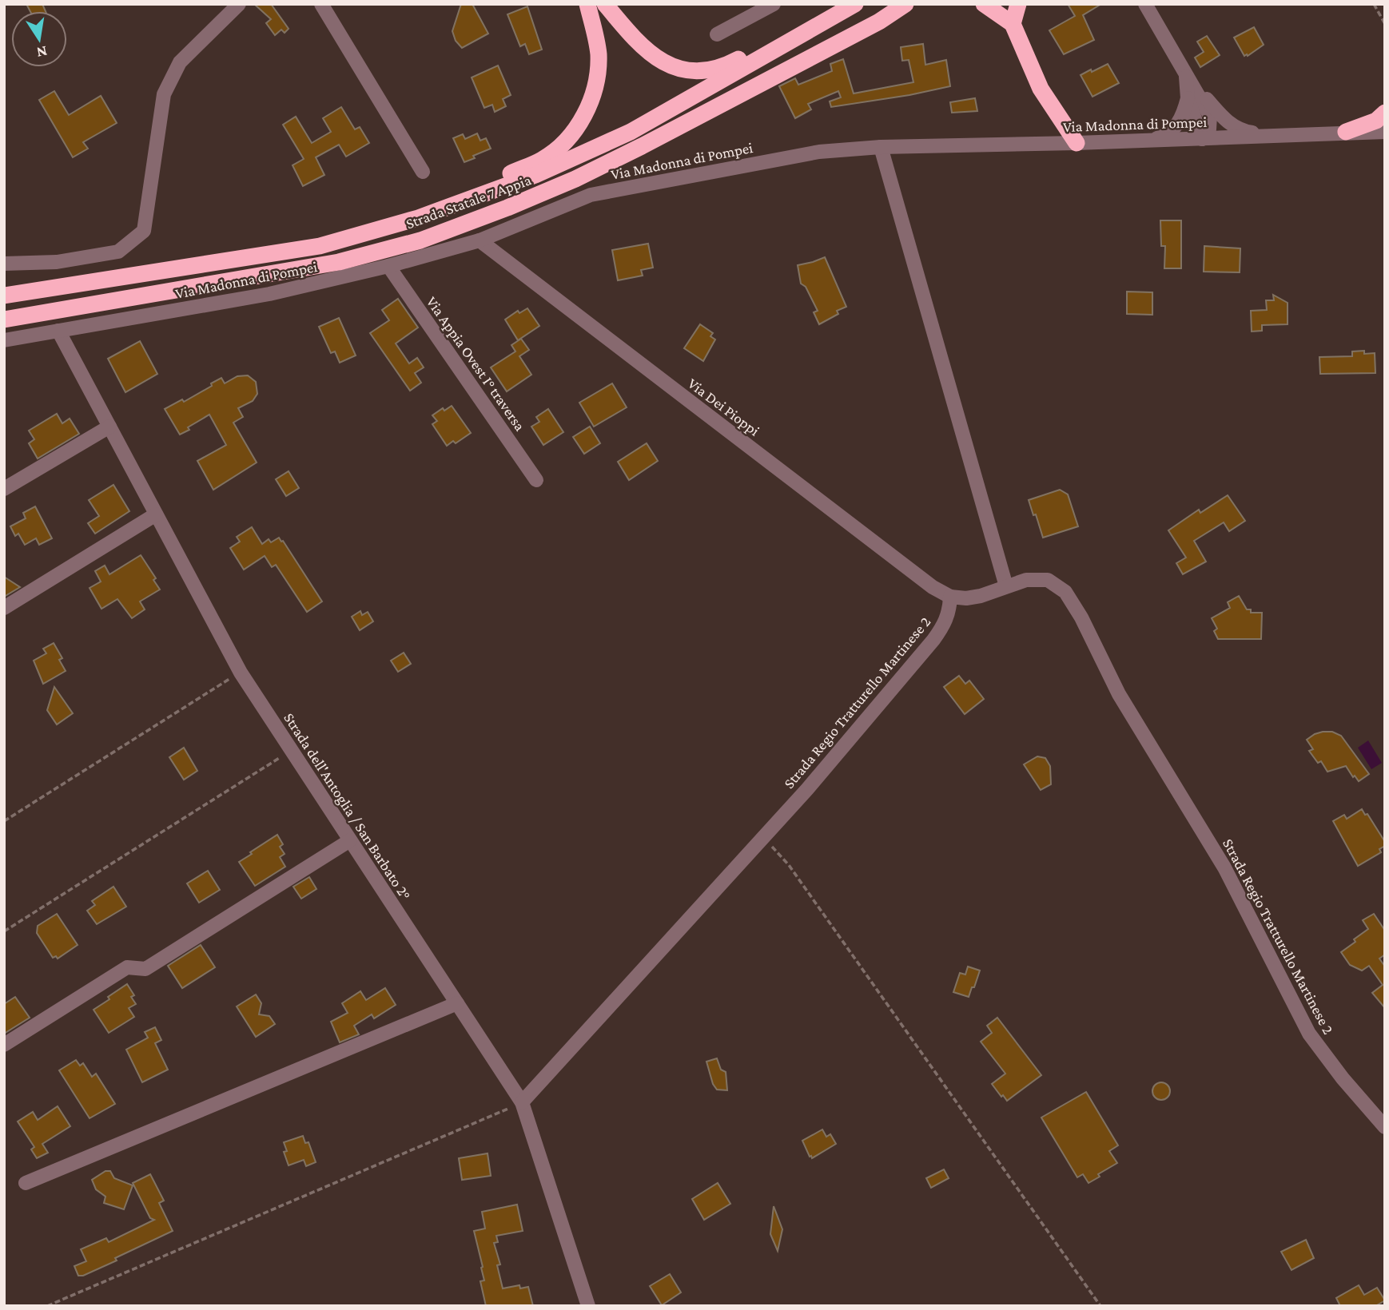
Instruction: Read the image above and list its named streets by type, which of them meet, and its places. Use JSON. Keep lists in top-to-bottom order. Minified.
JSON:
{"streets":{"highway":["Strada Statale 7 Appia"],"street":["Via Madonna di Pompei","Via Appia Ovest I° traversa","Via Dei Pioppi","Strada Regio Tratturello Martinese 2","Strada dell'Antoglia / San Barbato 2°"]},"crossings":[["Via Madonna di Pompei","Via Appia Ovest I° traversa"],["Via Madonna di Pompei","Via Dei Pioppi"],["Via Madonna di Pompei","Strada dell'Antoglia / San Barbato 2°"],["Via Dei Pioppi","Strada Regio Tratturello Martinese 2"],["Strada Regio Tratturello Martinese 2","Strada dell'Antoglia / San Barbato 2°"]],"north":"bottom"}
